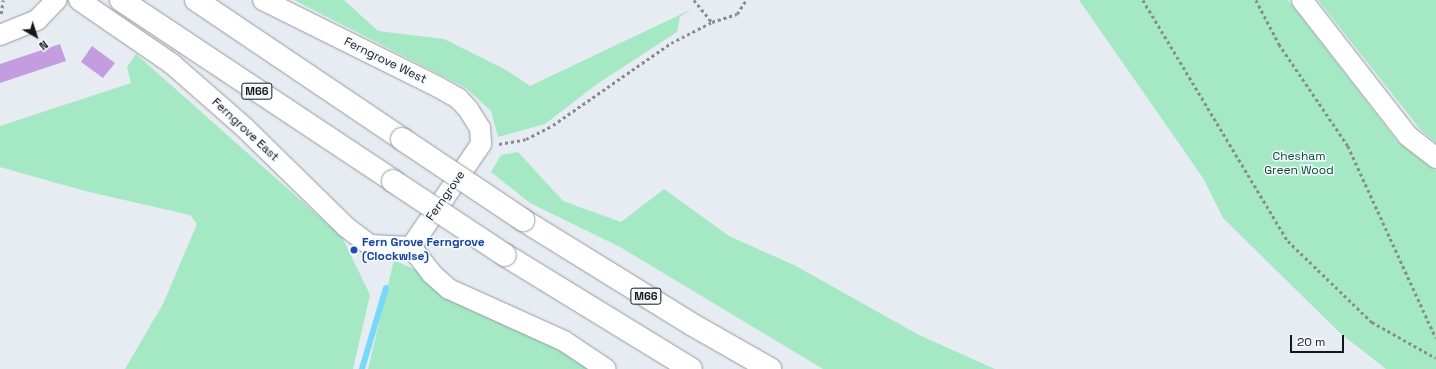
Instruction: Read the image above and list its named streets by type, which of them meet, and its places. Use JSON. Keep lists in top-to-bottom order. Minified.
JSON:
{"streets":{"highway":["M66"],"street":["Ferngrove West","Ferngrove East","Ferngrove"]},"crossings":[["Ferngrove West","Ferngrove"],["Ferngrove East","Ferngrove"]],"parks":["Chesham Green Wood"],"places":["Fern Grove Ferngrove (Clockwise)"],"scale_bar":"20 m","north":"bottom right"}
